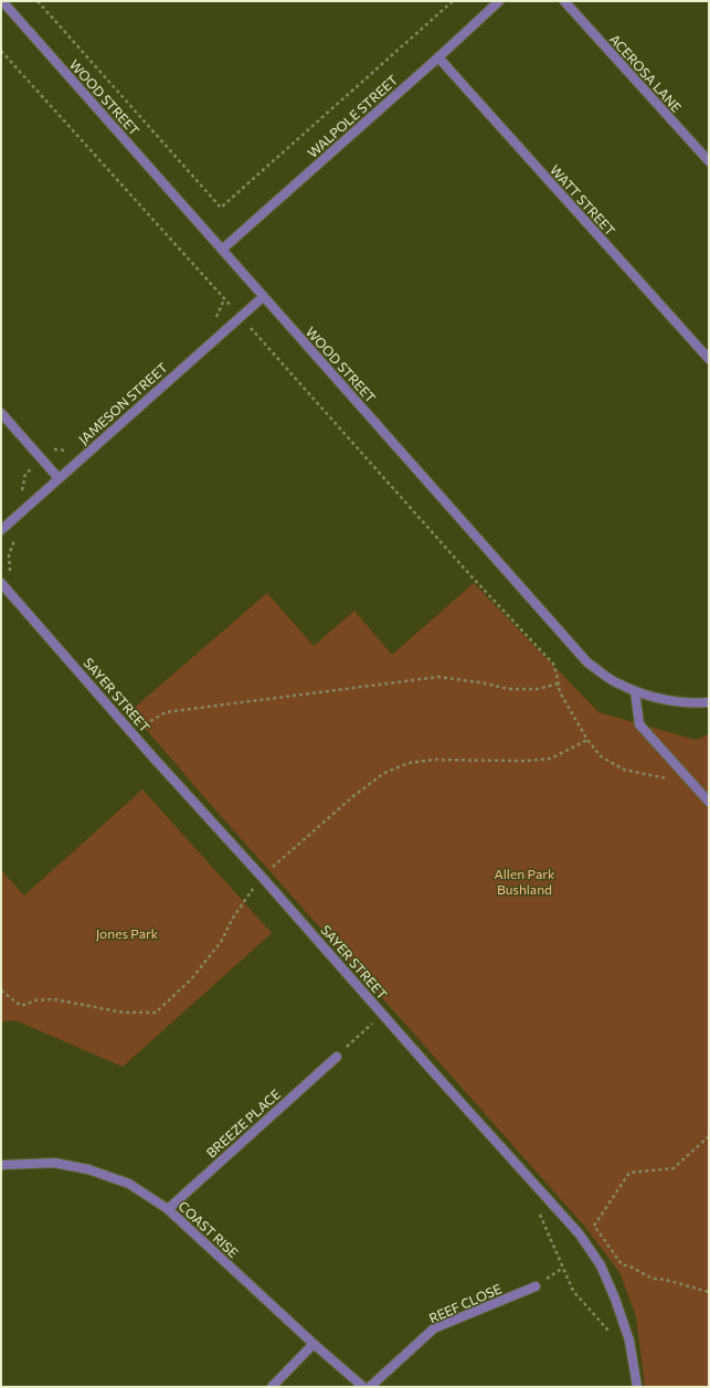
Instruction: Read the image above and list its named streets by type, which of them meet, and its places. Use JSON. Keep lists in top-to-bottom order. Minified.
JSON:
{"streets":{"street":["ACEROSA LANE","WOOD STREET","WALPOLE STREET","WATT STREET","JAMESON STREET","SAYER STREET","BREEZE PLACE","COAST RISE","REEF CLOSE"]},"crossings":[["WOOD STREET","WALPOLE STREET"],["WOOD STREET","JAMESON STREET"],["WALPOLE STREET","WATT STREET"],["BREEZE PLACE","COAST RISE"]],"parks":["Allen Park Bushland","Jones Park"]}
